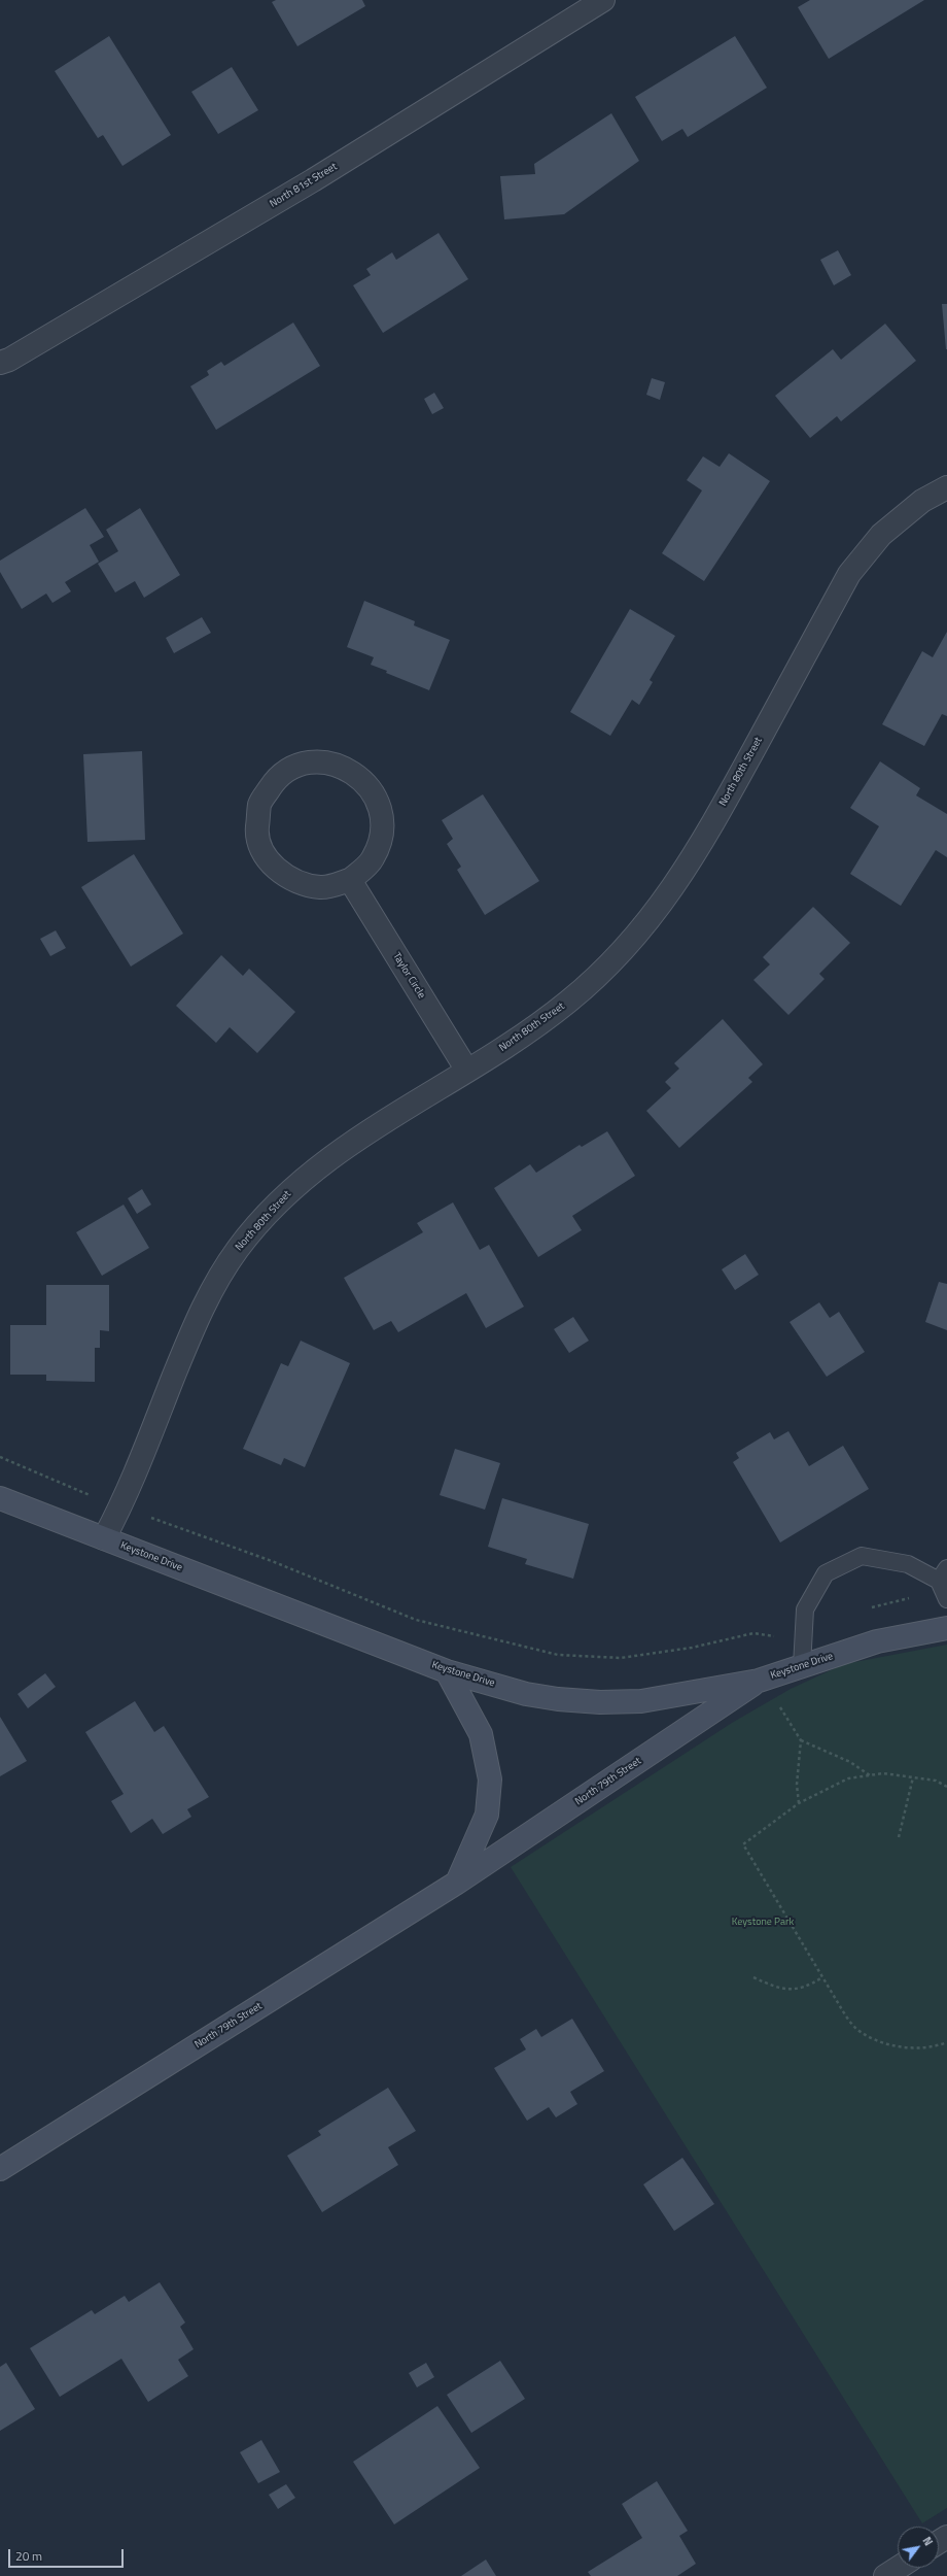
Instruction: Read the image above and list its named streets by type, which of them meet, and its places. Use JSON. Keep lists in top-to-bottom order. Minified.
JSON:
{"streets":{"street":["North 81st Street","North 80th Street","Taylor Circle","Keystone Drive","North 79th Street"]},"crossings":[["North 80th Street","Taylor Circle"],["North 80th Street","Keystone Drive"],["Keystone Drive","North 79th Street"]],"parks":["Keystone Park"],"scale_bar":"20 m","north":"top right"}
